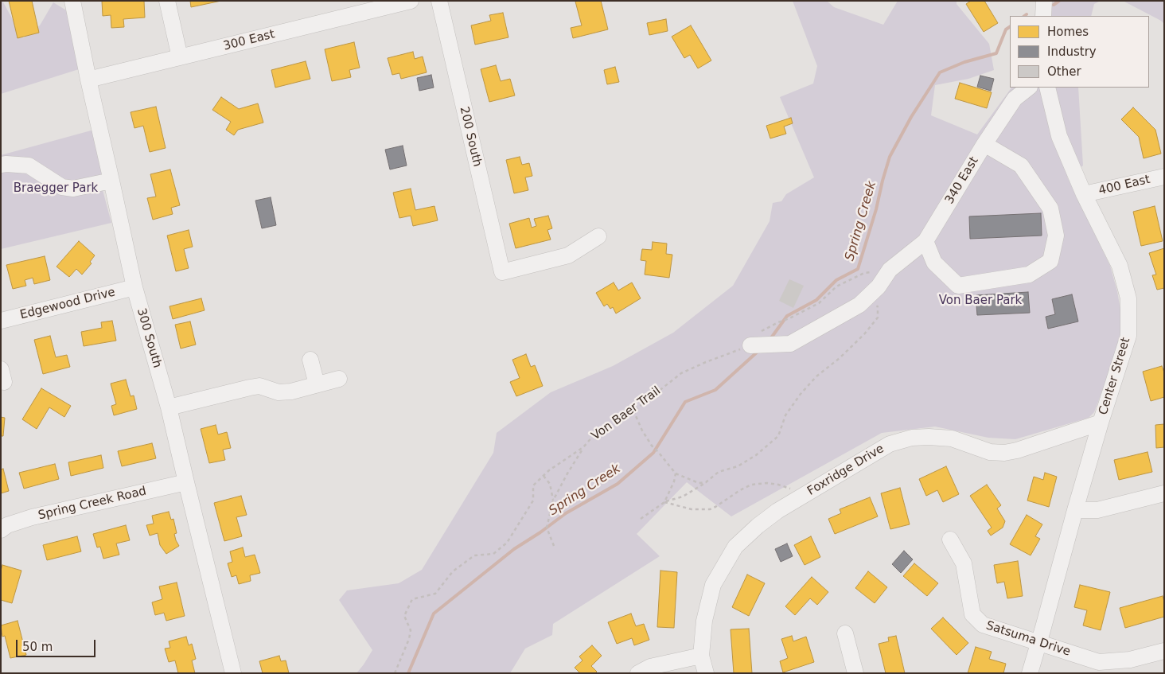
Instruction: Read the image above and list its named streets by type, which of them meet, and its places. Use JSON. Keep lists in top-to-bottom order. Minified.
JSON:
{"streets":{"street":["300 East","200 South","340 East","400 East","Edgewood Drive","300 South","Center Street","Foxridge Drive","Spring Creek Road","Satsuma Drive"],"path":["Von Baer Trail"]},"crossings":[["300 East","300 South"],["340 East","Von Baer Trail"],["400 East","Center Street"],["Edgewood Drive","300 South"],["300 South","Spring Creek Road"],["Center Street","Foxridge Drive"],["Center Street","Satsuma Drive"]],"water":["Spring Creek"],"parks":["Braegger Park","Von Baer Park"],"legend":["Homes","Industry","Other"],"scale_bar":"50 m"}
